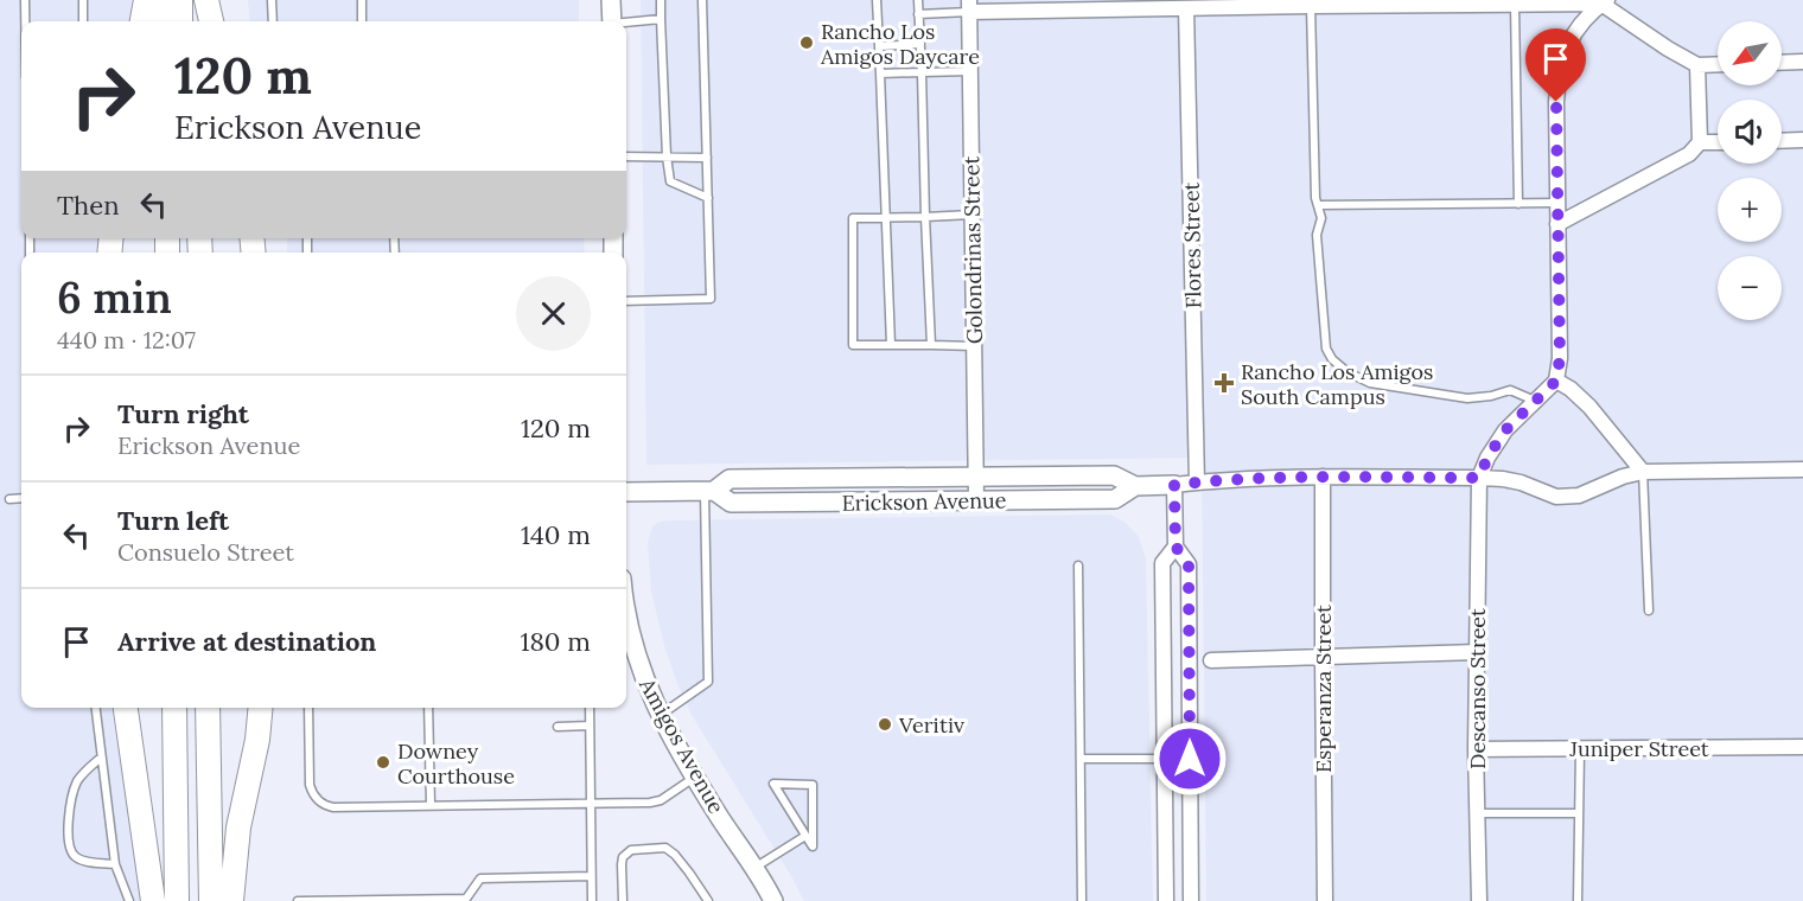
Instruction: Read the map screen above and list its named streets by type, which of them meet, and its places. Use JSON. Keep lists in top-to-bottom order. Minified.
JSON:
{"streets":{"street":["Flores Street","Golondrinas Street","Erickson Avenue","Esperanza Street","Descanso Street","Amigos Avenue","Juniper Street"]},"crossings":[["Flores Street","Erickson Avenue"],["Golondrinas Street","Erickson Avenue"],["Erickson Avenue","Esperanza Street"],["Erickson Avenue","Descanso Street"],["Descanso Street","Juniper Street"]],"places":{"other":["Rancho Los Amigos Daycare","Veritiv","Downey Courthouse"],"health":["Rancho Los Amigos South Campus"]},"north":"bottom left","page":{"map_buttons":["+","−"],"turn":["120 m","Erickson Avenue"],"then":"Then","heading":["6 min","440 m · 12:07"],"list":[{"name":"Turn right","note":"Erickson Avenue","value":"120 m"},{"name":"Turn left","note":"Consuelo Street","value":"140 m"},{"name":"Arrive at destination","value":"180 m"}]}}
